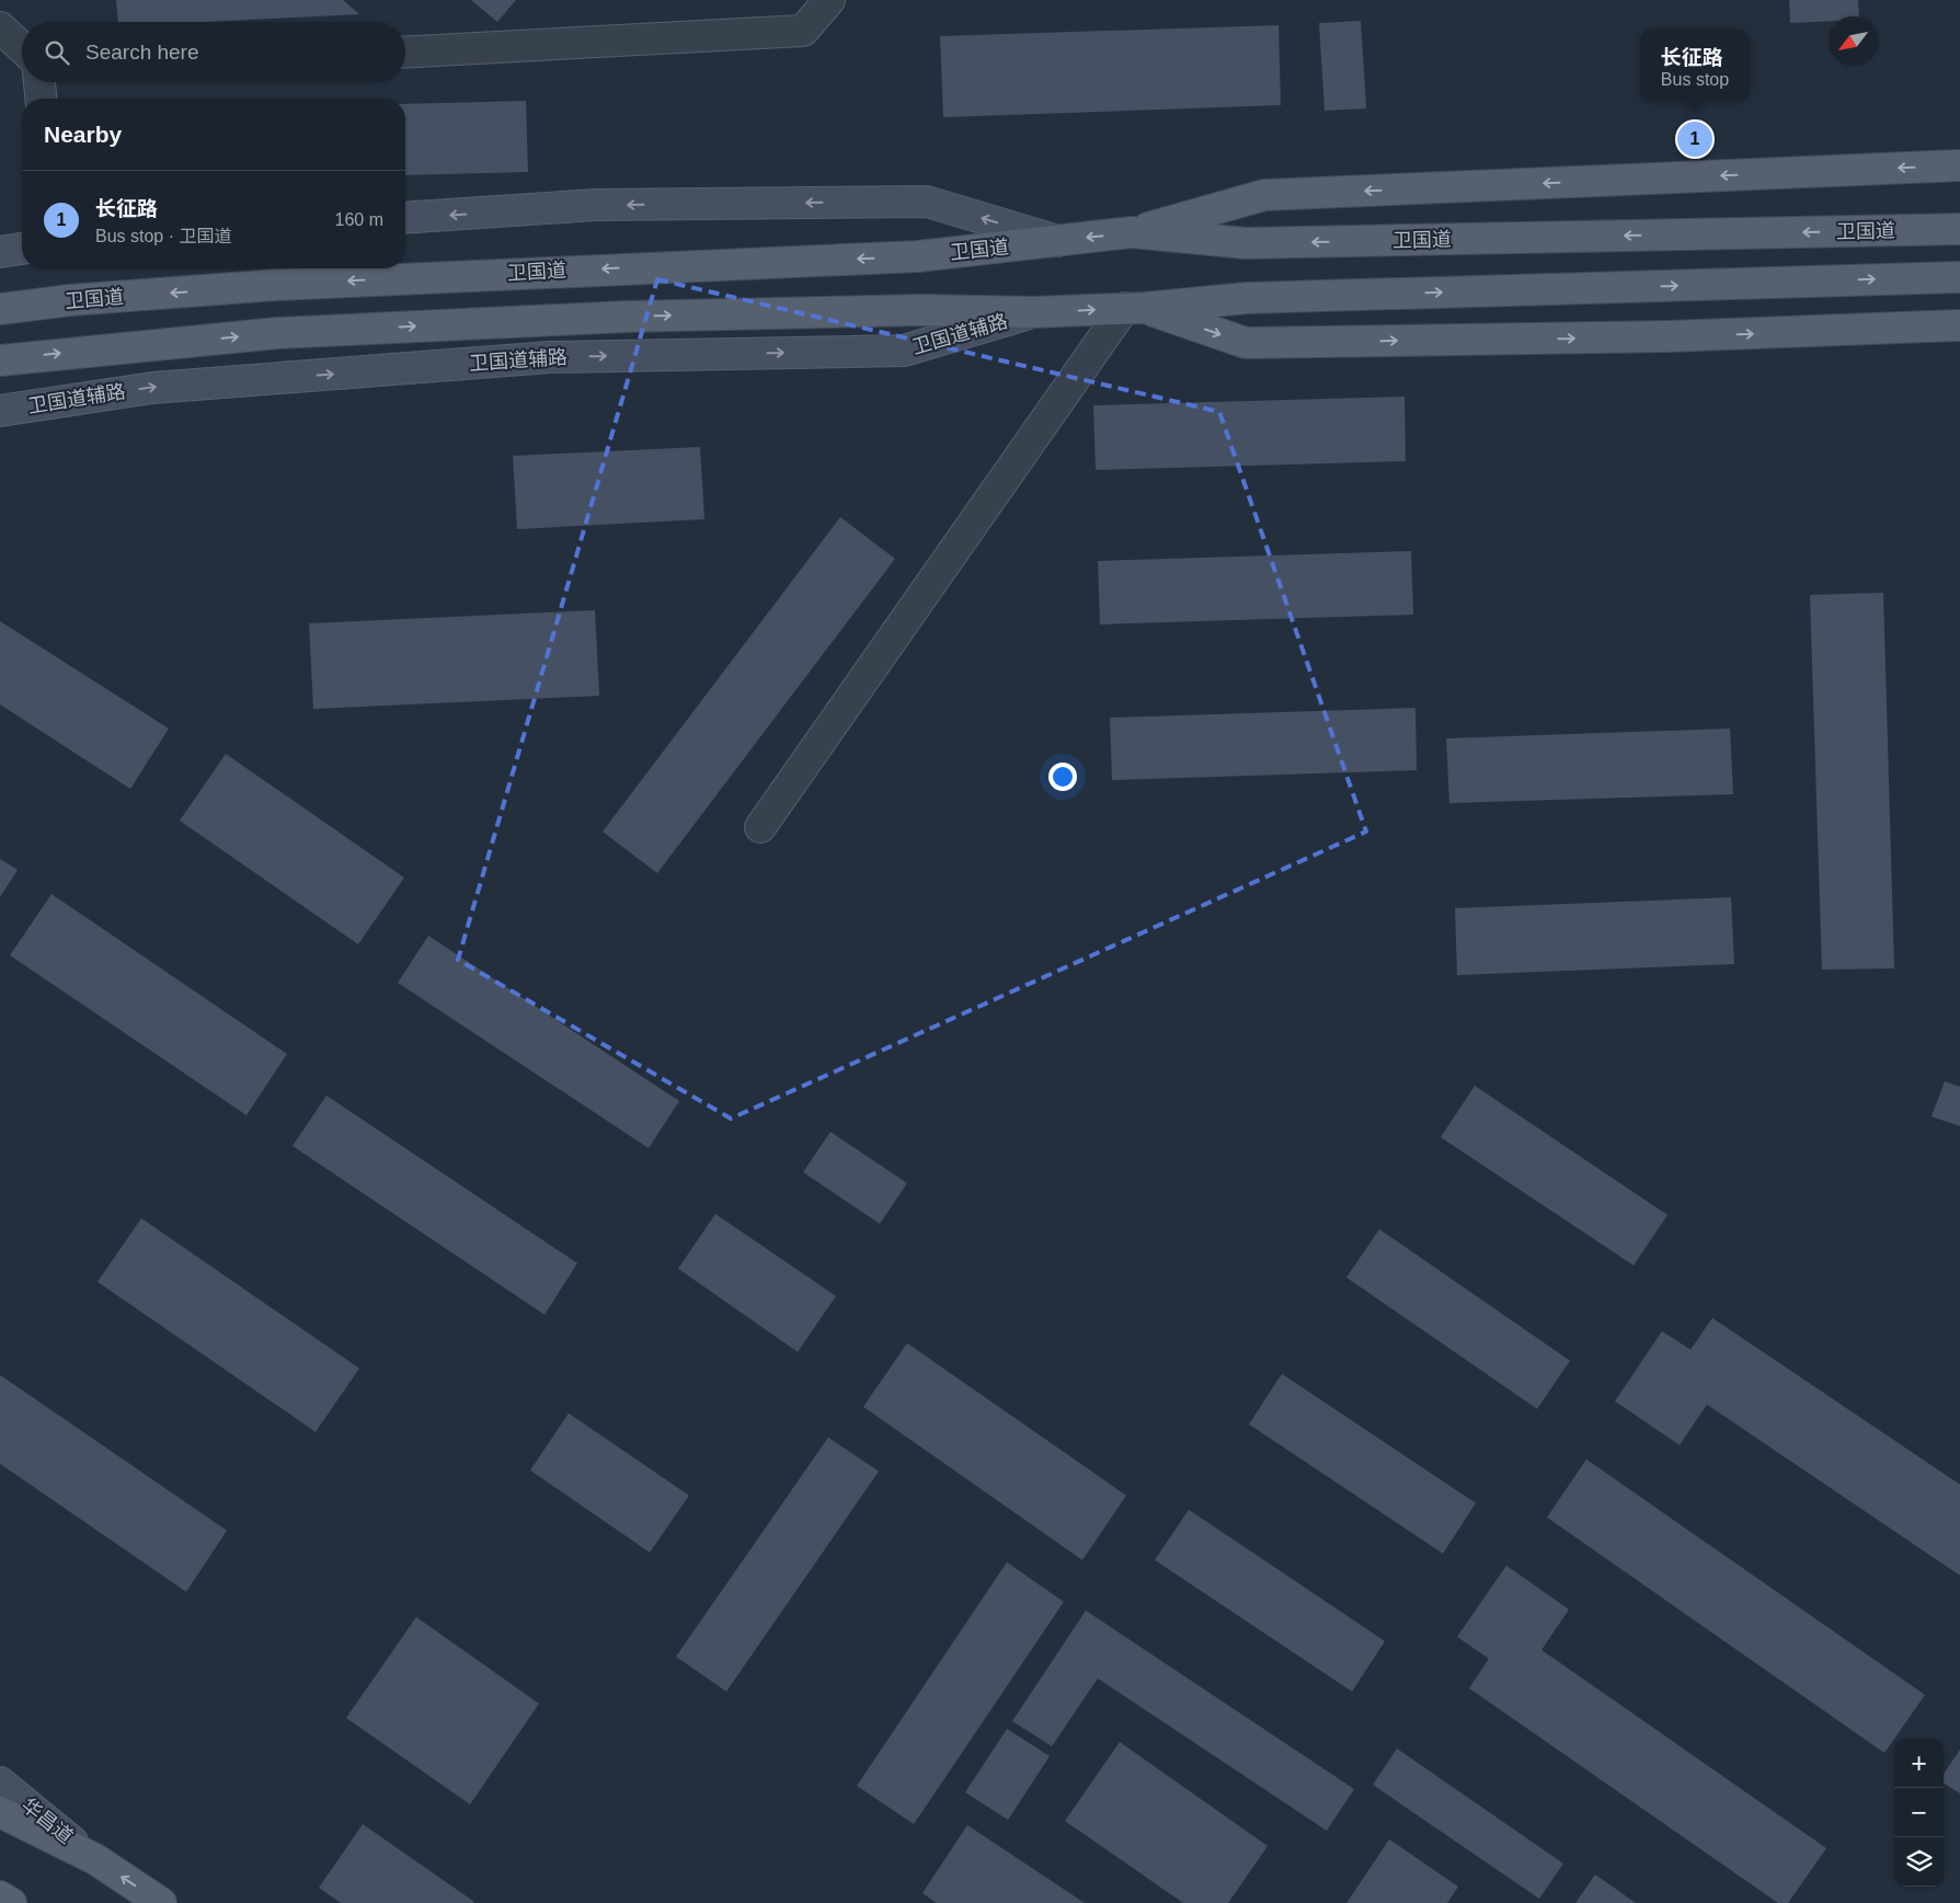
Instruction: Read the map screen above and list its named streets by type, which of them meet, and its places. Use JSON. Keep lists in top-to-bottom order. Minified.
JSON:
{"streets":{"main road":["卫国道","华昌道"],"street":["卫国道辅路"]},"north":"bottom left","page":{"search":"Search here","popup":["长征路","Bus stop"],"heading":"Nearby","pins":"1","list":[{"mark":"1","name":"长征路","note":"Bus stop · 卫国道","value":"160 m"}],"map_buttons":["+","−"]}}
